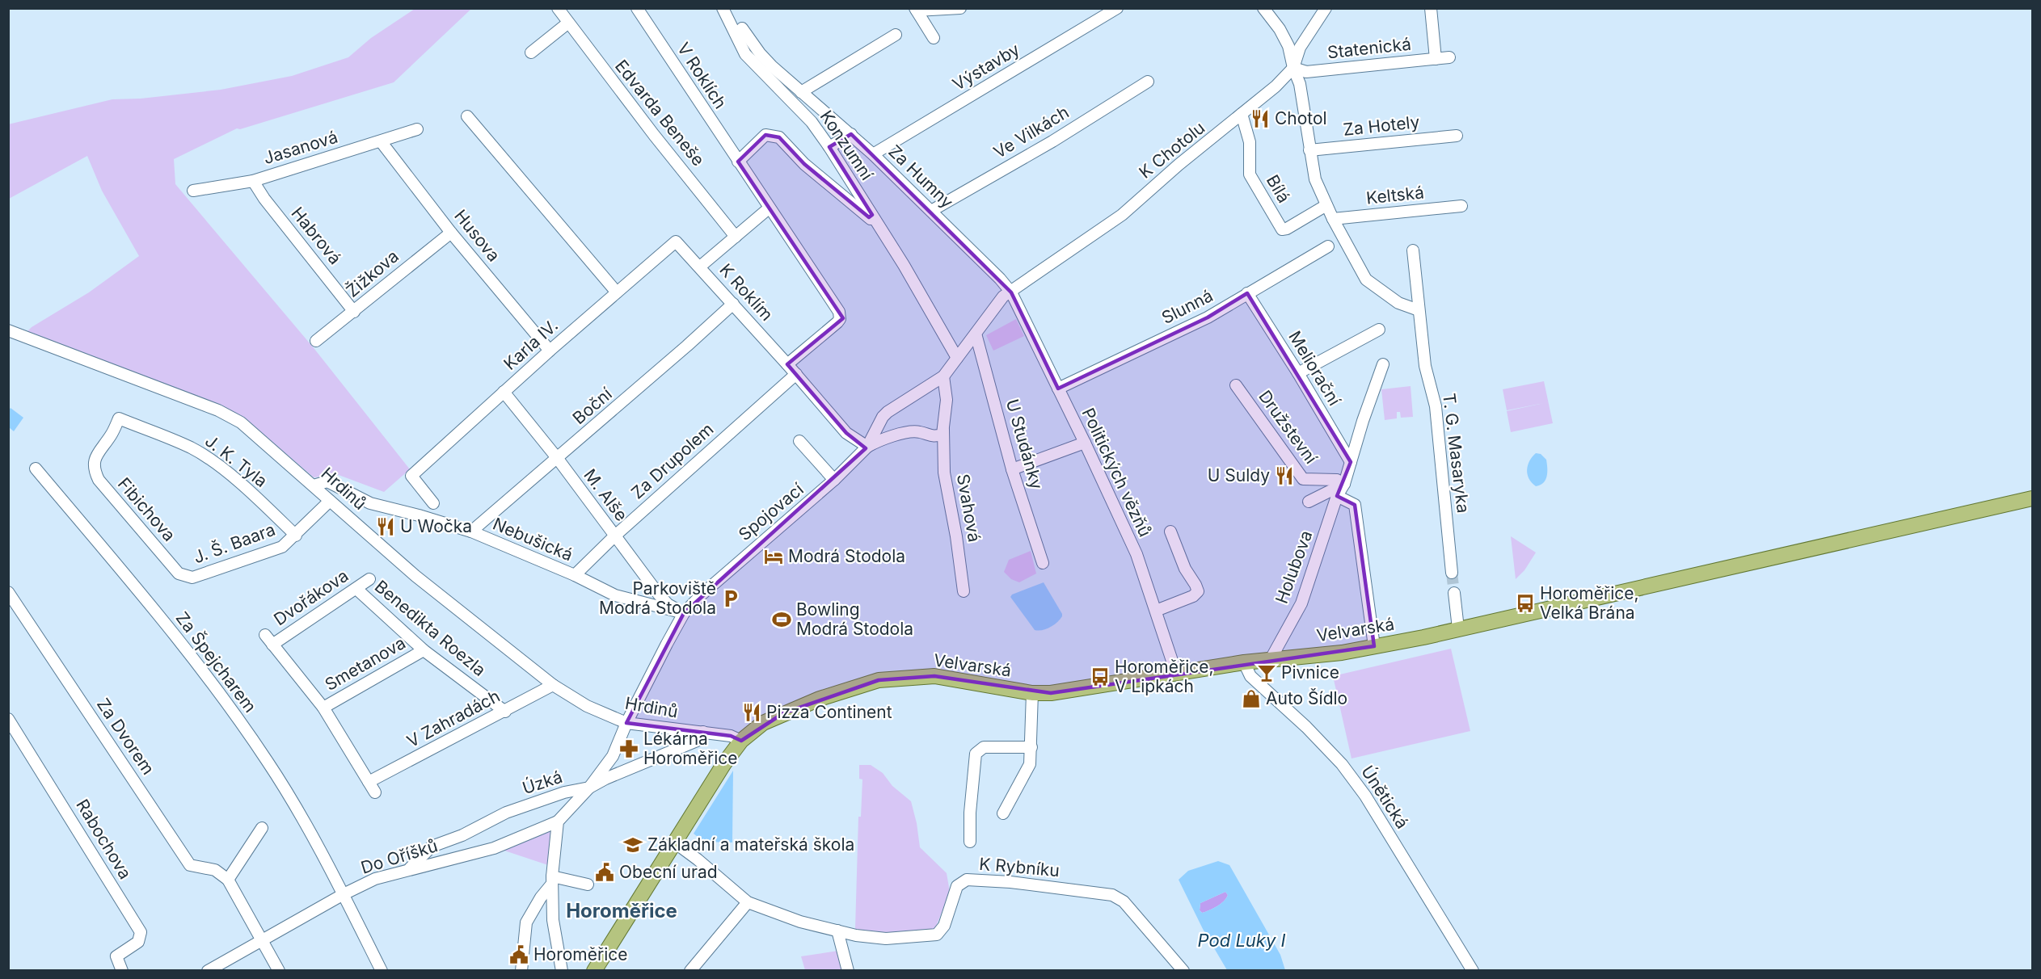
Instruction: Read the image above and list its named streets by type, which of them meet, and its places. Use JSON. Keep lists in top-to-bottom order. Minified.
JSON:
{"streets":{"main road":["Velvarská"],"street":["Statenická","Výstavby","V Roklích","Edvarda Beneše","Za Hotely","Ve Vilkách","Konzumní","Jasanová","K Chotolu","Za Humny","Bílá","Keltská","Habrová","Husova","Žižkova","K Roklím","Slunná","Karla IV.","Meliorační","Boční","Družstevní","U Studánky","T. G. Masaryka","J. K. Tyla","Za Drupolem","Politických vězňů","Hrdinů","M. Alše","Svahová","Fibichova","Spojovací","Nebušická","J. Š. Baara","Holubova","Dvořákova","Benedikta Roezla","Za Špejcharem","Smetanova","V Zahradách","Za Dvorem","Úzká","Únětická","Rabochova","Do Oříšků","K Rybníku"]},"crossings":[["Statenická","K Chotolu"],["Výstavby","Za Humny"],["V Roklích","Konzumní"],["Edvarda Beneše","K Roklím"],["Ve Vilkách","Za Humny"],["Konzumní","Za Humny"],["Konzumní","Spojovací"],["Jasanová","Habrová"],["Jasanová","Husova"],["K Chotolu","Za Humny"],["K Chotolu","Bílá"],["K Chotolu","Politických vězňů"],["K Chotolu","Spojovací"],["Za Humny","Politických vězňů"],["Za Humny","Spojovací"],["Habrová","Žižkova"],["Husova","Žižkova"],["Husova","Karla IV."],["K Roklím","Karla IV."],["K Roklím","Boční"],["K Roklím","Za Drupolem"],["K Roklím","Spojovací"],["Slunná","Meliorační"],["Slunná","Politických vězňů"],["Karla IV.","M. Alše"],["Meliorační","Holubova"],["Boční","M. Alše"],["Boční","Nebušická"],["Družstevní","Holubova"],["U Studánky","Spojovací"],["J. K. Tyla","Fibichova"],["J. K. Tyla","J. Š. Baara"],["Za Drupolem","M. Alše"],["Za Drupolem","Nebušická"],["Politických vězňů","Spojovací"],["Politických vězňů","Velvarská"],["Hrdinů","Spojovací"],["Hrdinů","Nebušická"],["Hrdinů","J. Š. Baara"],["Hrdinů","Velvarská"],["Hrdinů","V Zahradách"],["M. Alše","Spojovací"],["M. Alše","Nebušická"],["Svahová","Spojovací"],["Fibichova","J. Š. Baara"],["Spojovací","Nebušická"],["Spojovací","Úzká"],["Holubova","Velvarská"],["Dvořákova","Benedikta Roezla"],["Benedikta Roezla","Smetanova"],["Benedikta Roezla","V Zahradách"],["Velvarská","Únětická"],["Velvarská","K Rybníku"],["Za Špejcharem","Do Oříšků"],["Úzká","Do Oříšků"]],"districts":["Horoměřice"],"water":["Pod Luky Ⅰ"],"places":{"restaurant":["Chotol","U Suldy","U Wočka","Pizza Continent"],"hotel":["Modrá Stodola"],"parking":["Parkoviště Modrá Stodola"],"bus stop":["Horoměřice, Velká Brána","Horoměřice, V Lipkách"],"sports":["Bowling Modrá Stodola"],"bar":["Pivnice"],"shop":["Auto Šídlo"],"pharmacy":["Lékárna Horoměřice"],"school or university":["Základní a mateřská škola"],"public building":["Obecní urad","Horoměřice"]}}
